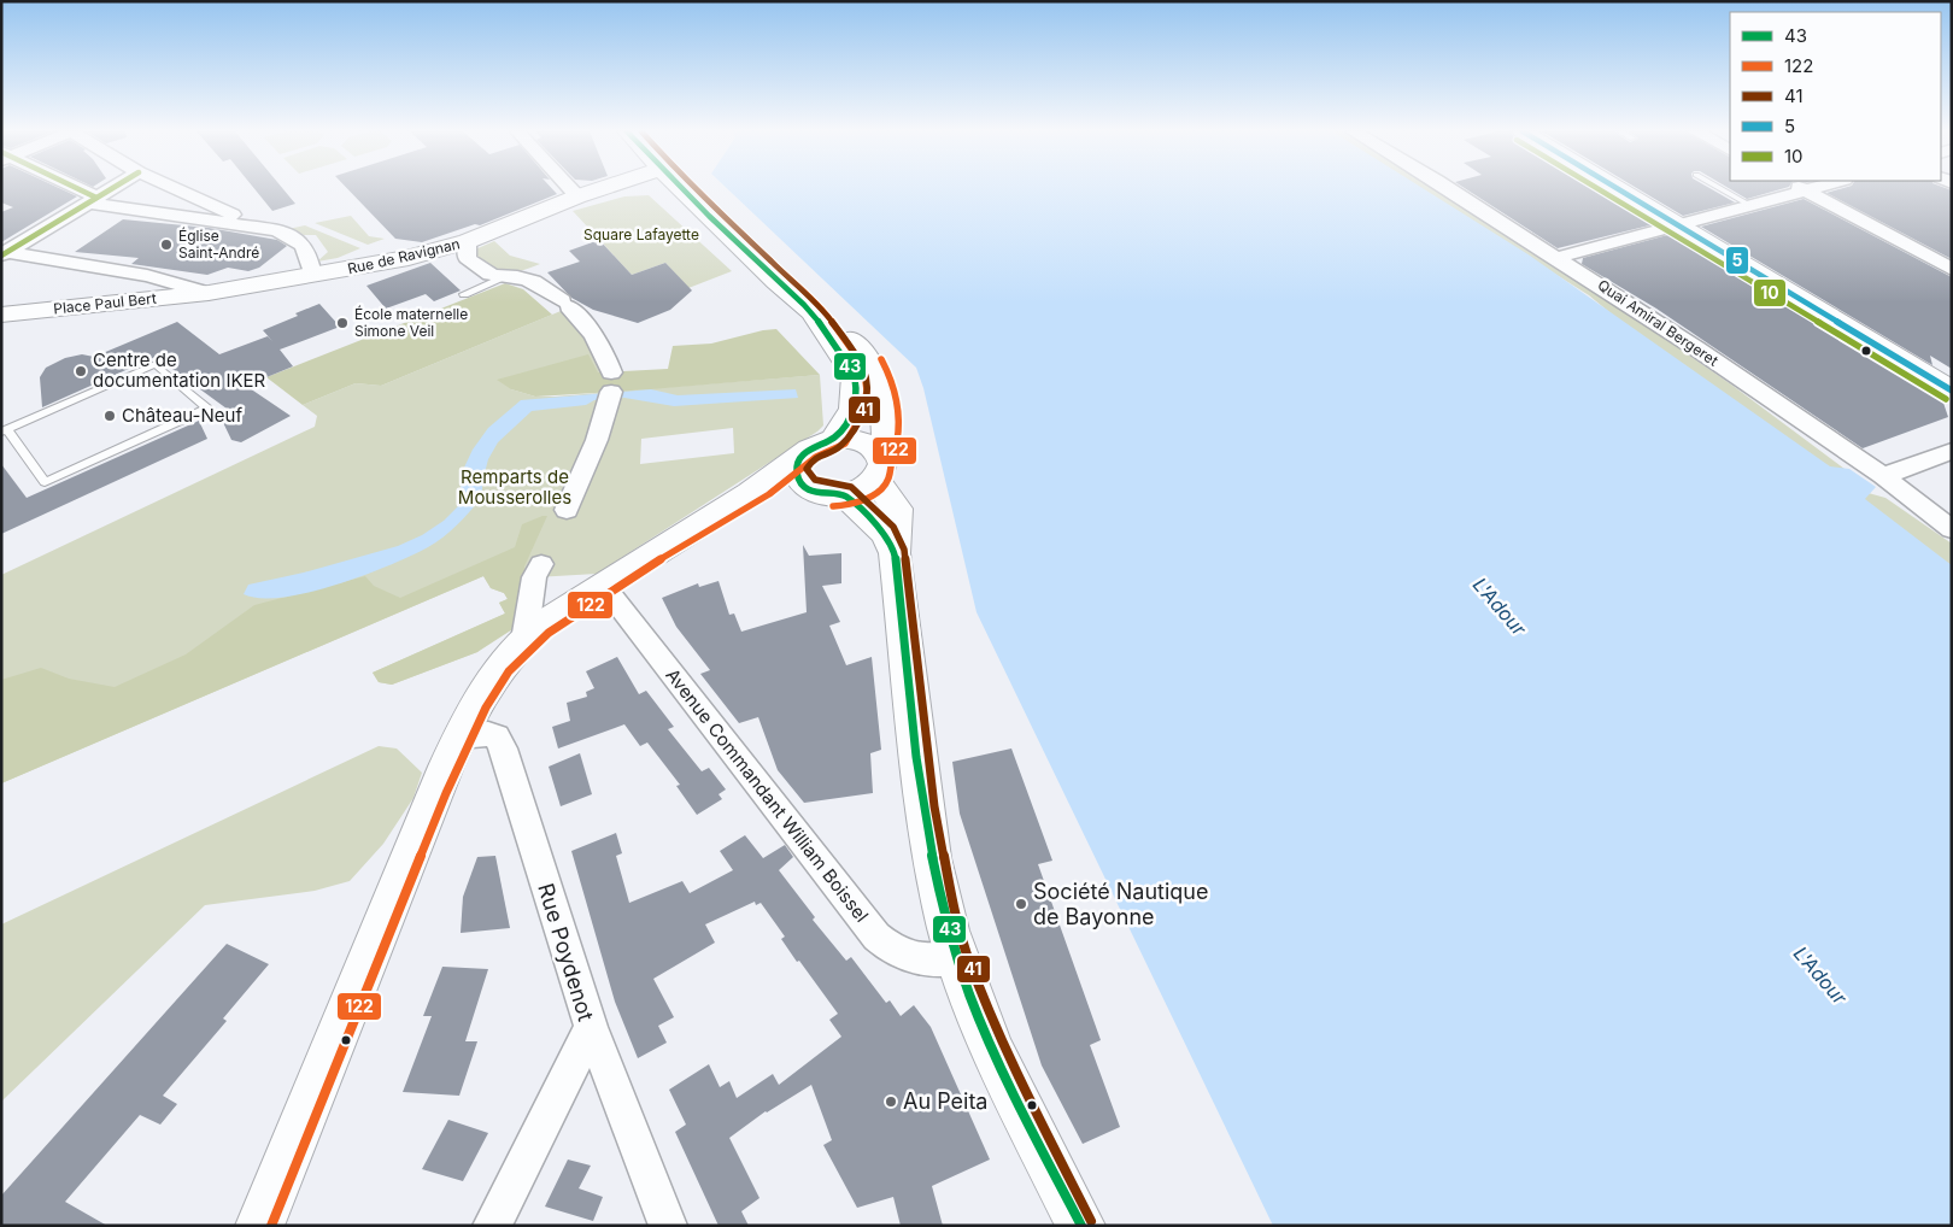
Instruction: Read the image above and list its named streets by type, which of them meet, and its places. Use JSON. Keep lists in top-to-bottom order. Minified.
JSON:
{"streets":{"main road":["Rue de Ravignan","Place Paul Bert"],"street":["Quai Amiral Bergeret","Avenue Commandant William Boissel","Rue Poydenot"]},"crossings":[["Rue de Ravignan","Place Paul Bert"]],"water":["L'Adour"],"parks":["Square Lafayette","Remparts de Mousserolles"],"places":["Église Saint-André","École maternelle Simone Veil","Centre de documentation IKER","Château-Neuf","Société Nautique de Bayonne","Au Peita"],"lines":["transit line 43","transit line 122","transit line 41","transit line 5","transit line 10"],"legend":["43","122","41","5","10"]}
